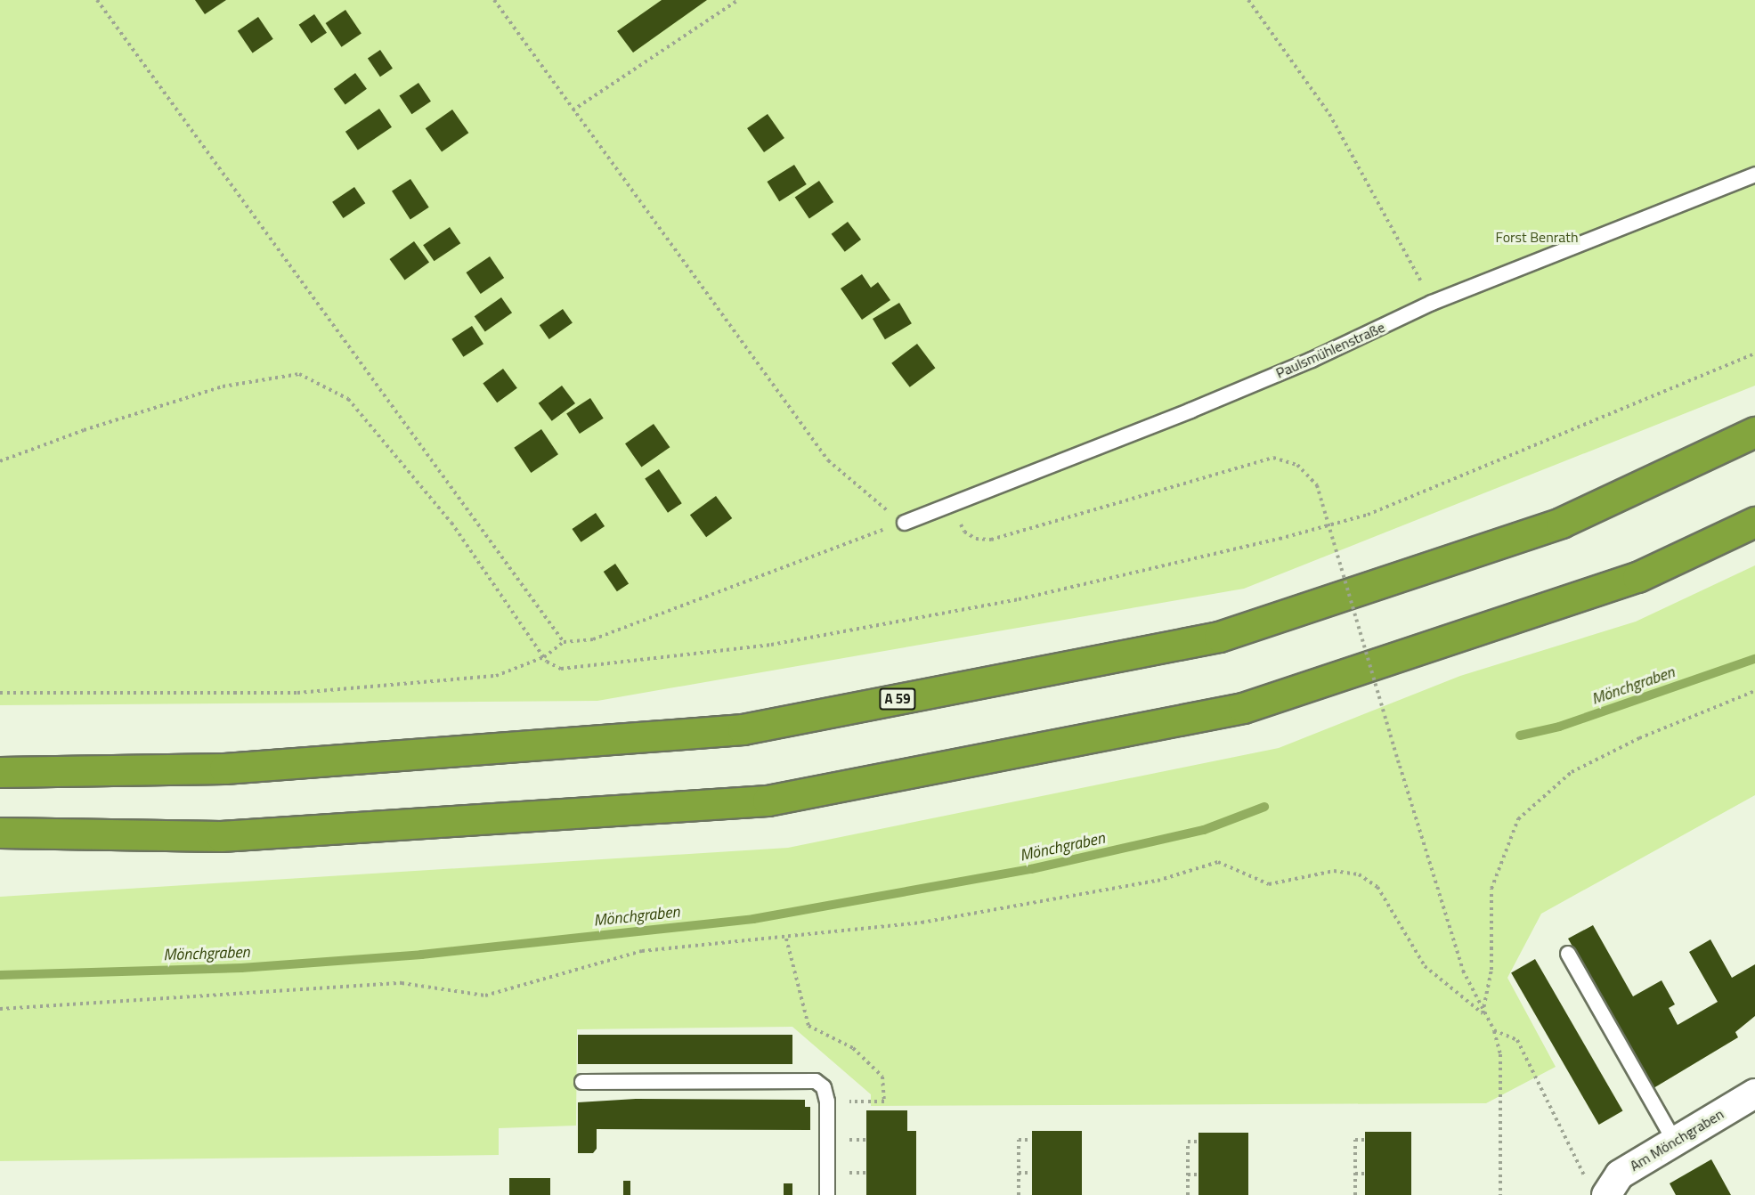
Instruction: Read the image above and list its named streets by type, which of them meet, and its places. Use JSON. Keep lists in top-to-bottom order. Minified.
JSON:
{"streets":{"highway":["A 59"],"street":["Am Mönchgraben"],"lane":["Paulsmühlenstraße"]},"water":["Mönchgraben"],"parks":["Forst Benrath"]}
